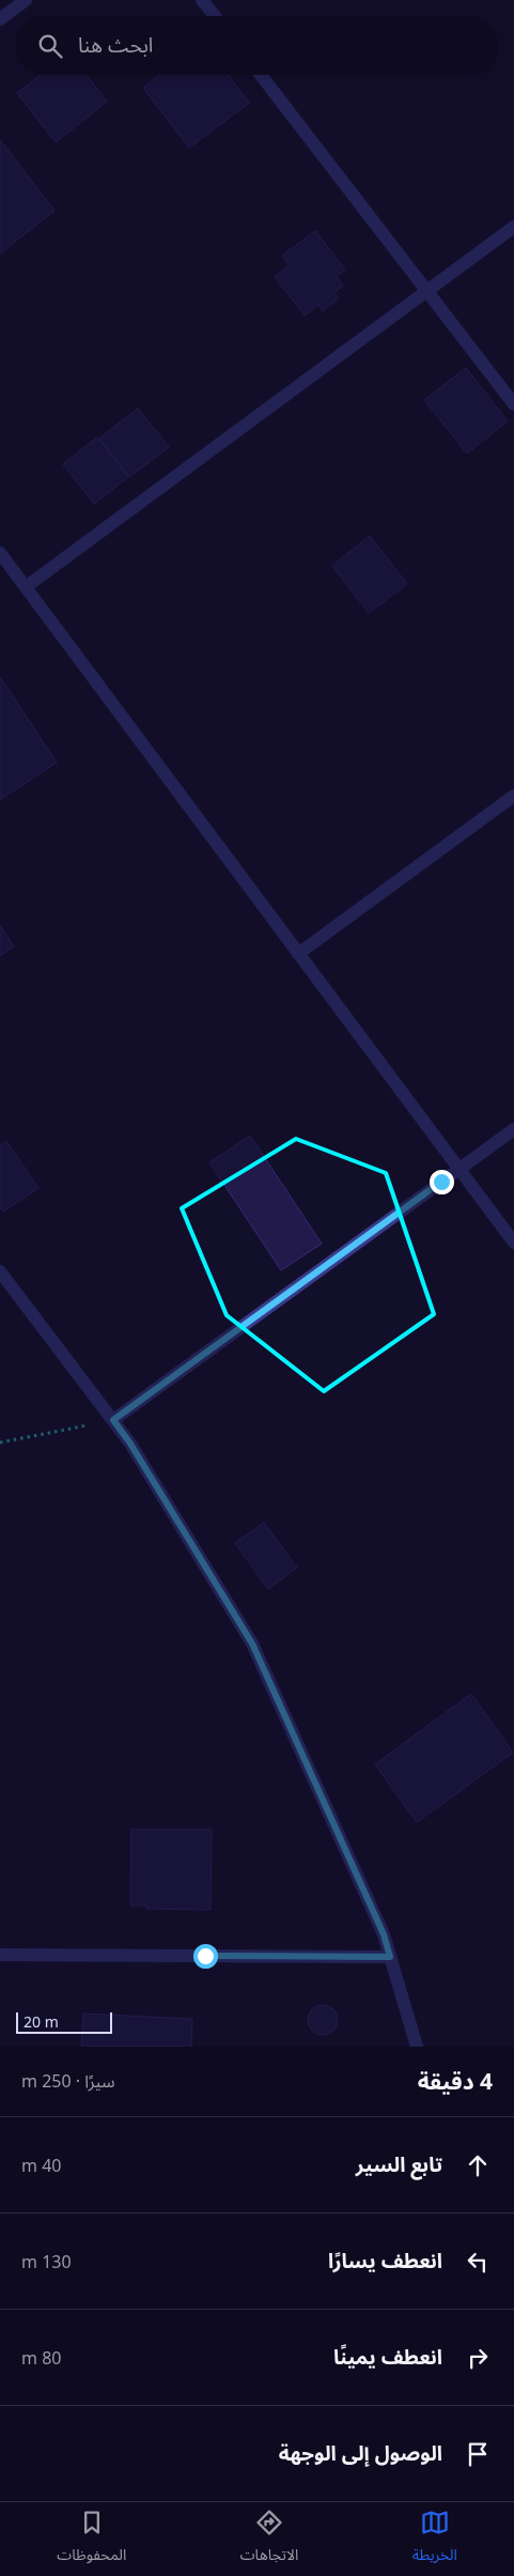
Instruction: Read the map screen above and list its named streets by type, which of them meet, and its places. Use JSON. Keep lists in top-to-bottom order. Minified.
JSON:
{"scale_bar":"20 m","page":{"search":"ابحث هنا","scale":"20 m","heading":["4 دقيقة","سيرًا · 250 m"],"list":[["تابع السير","40 m"],["انعطف يسارًا","130 m"],["انعطف يمينًا","80 m"],"الوصول إلى الوجهة"],"nav":["الخريطة","الاتجاهات","المحفوظات"]}}
